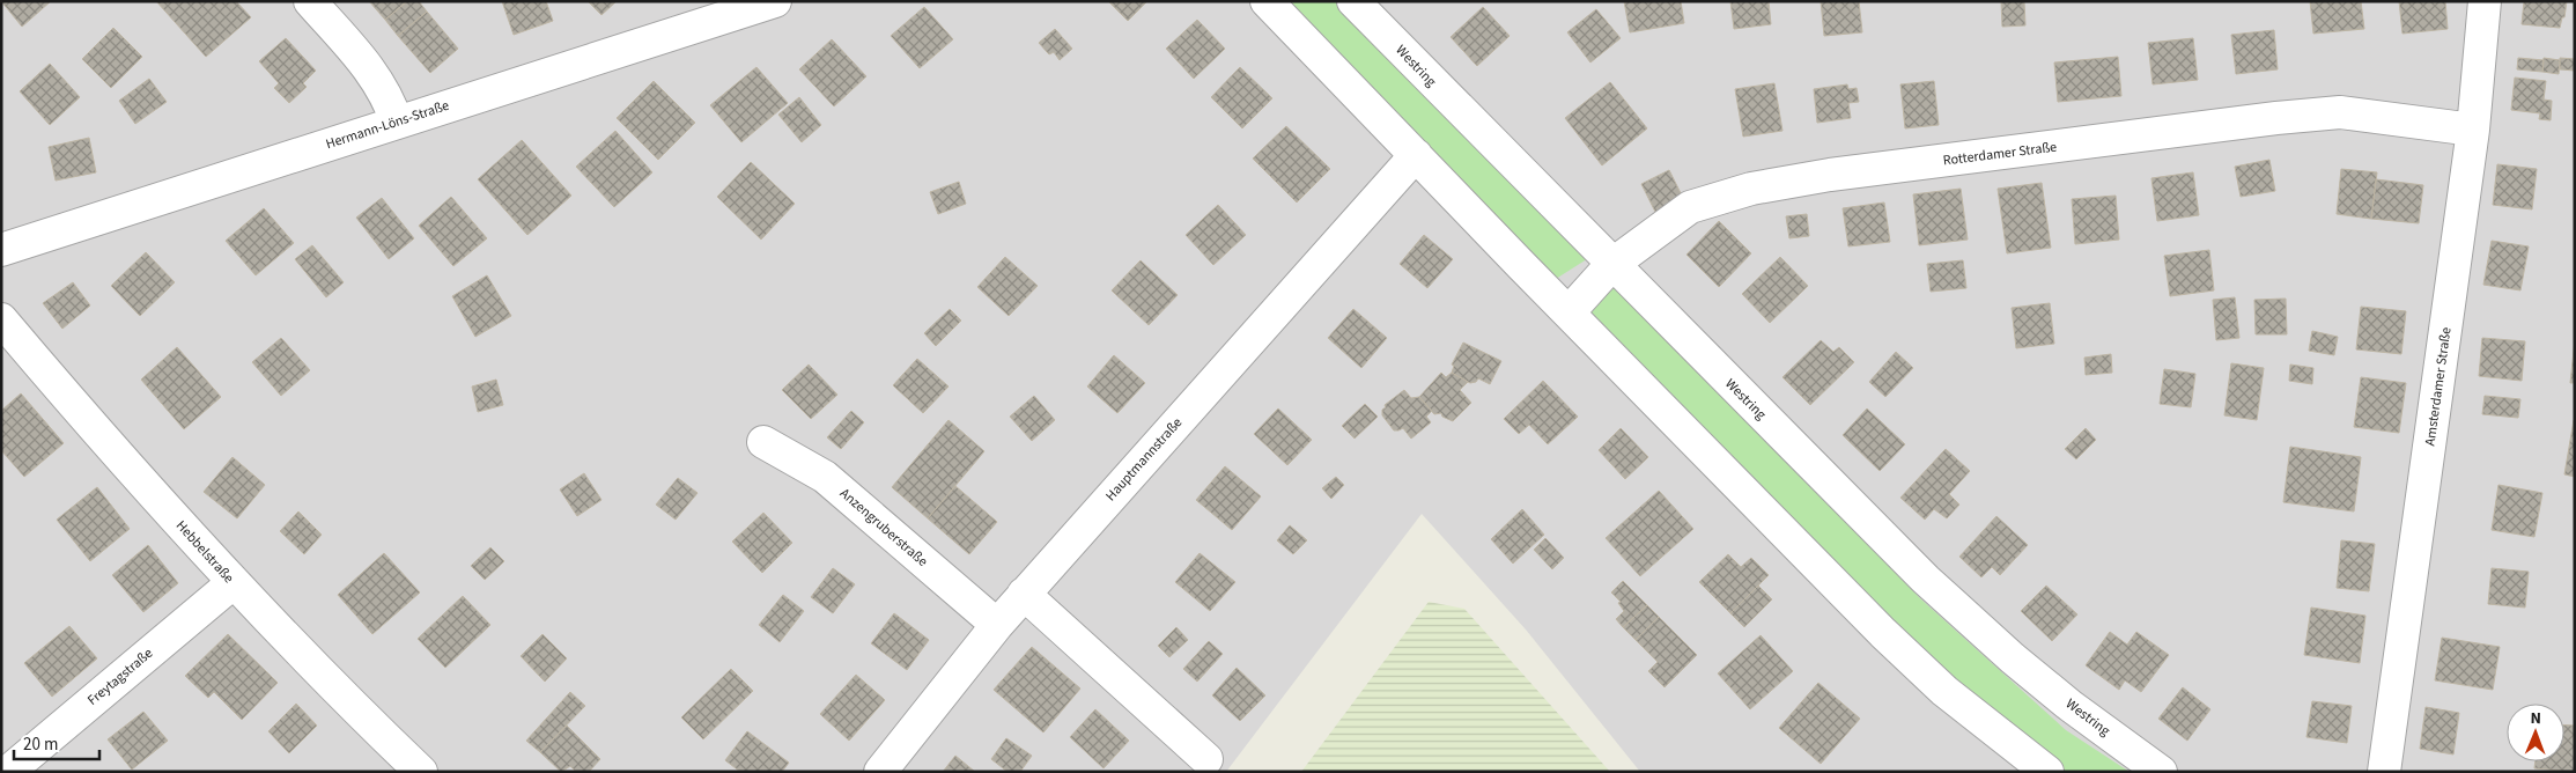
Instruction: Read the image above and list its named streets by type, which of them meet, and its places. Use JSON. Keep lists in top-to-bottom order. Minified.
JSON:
{"streets":{"street":["Westring","Hermann-Löns-Straße","Rotterdamer Straße","Amsterdamer Straße","Hauptmannstraße","Anzengruberstraße","Hebbelstraße","Freytagstraße"]},"crossings":[["Westring","Rotterdamer Straße"],["Rotterdamer Straße","Amsterdamer Straße"],["Hauptmannstraße","Anzengruberstraße"],["Hebbelstraße","Freytagstraße"]],"scale_bar":"20 m","north":"top"}
